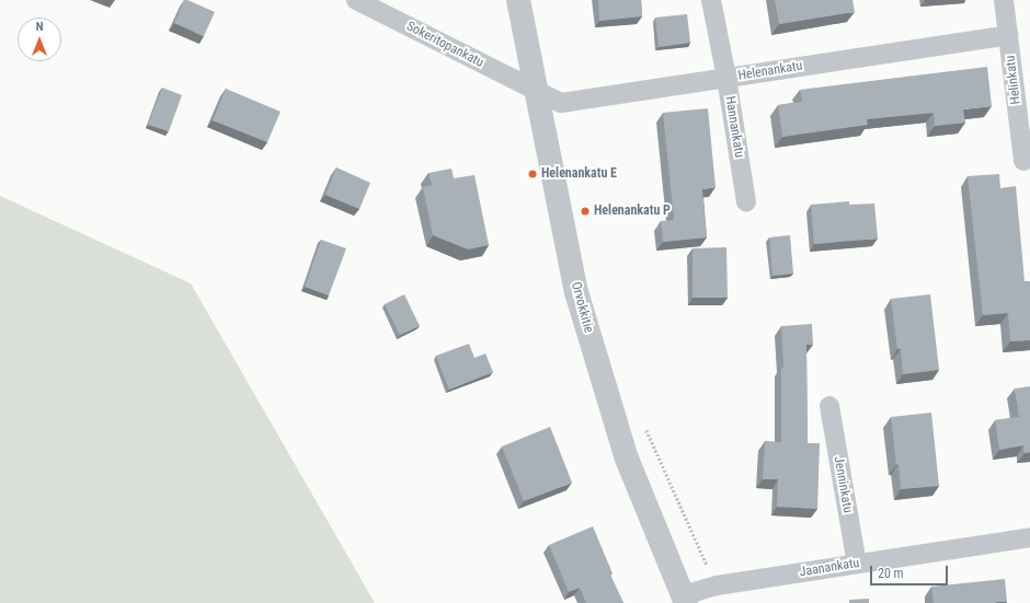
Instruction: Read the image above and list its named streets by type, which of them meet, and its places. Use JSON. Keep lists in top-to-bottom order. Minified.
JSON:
{"streets":{"street":["Sokeritopankatu","Helenankatu","Helinkatu","Hannankatu","Orvokkitie","Jenninkatu","Jaanankatu"]},"crossings":[["Sokeritopankatu","Helenankatu"],["Sokeritopankatu","Orvokkitie"],["Helenankatu","Helinkatu"],["Helenankatu","Hannankatu"],["Helenankatu","Orvokkitie"],["Orvokkitie","Jaanankatu"],["Jenninkatu","Jaanankatu"]],"places":["Helenankatu E","Helenankatu P"],"scale_bar":"20 m","north":"top"}
